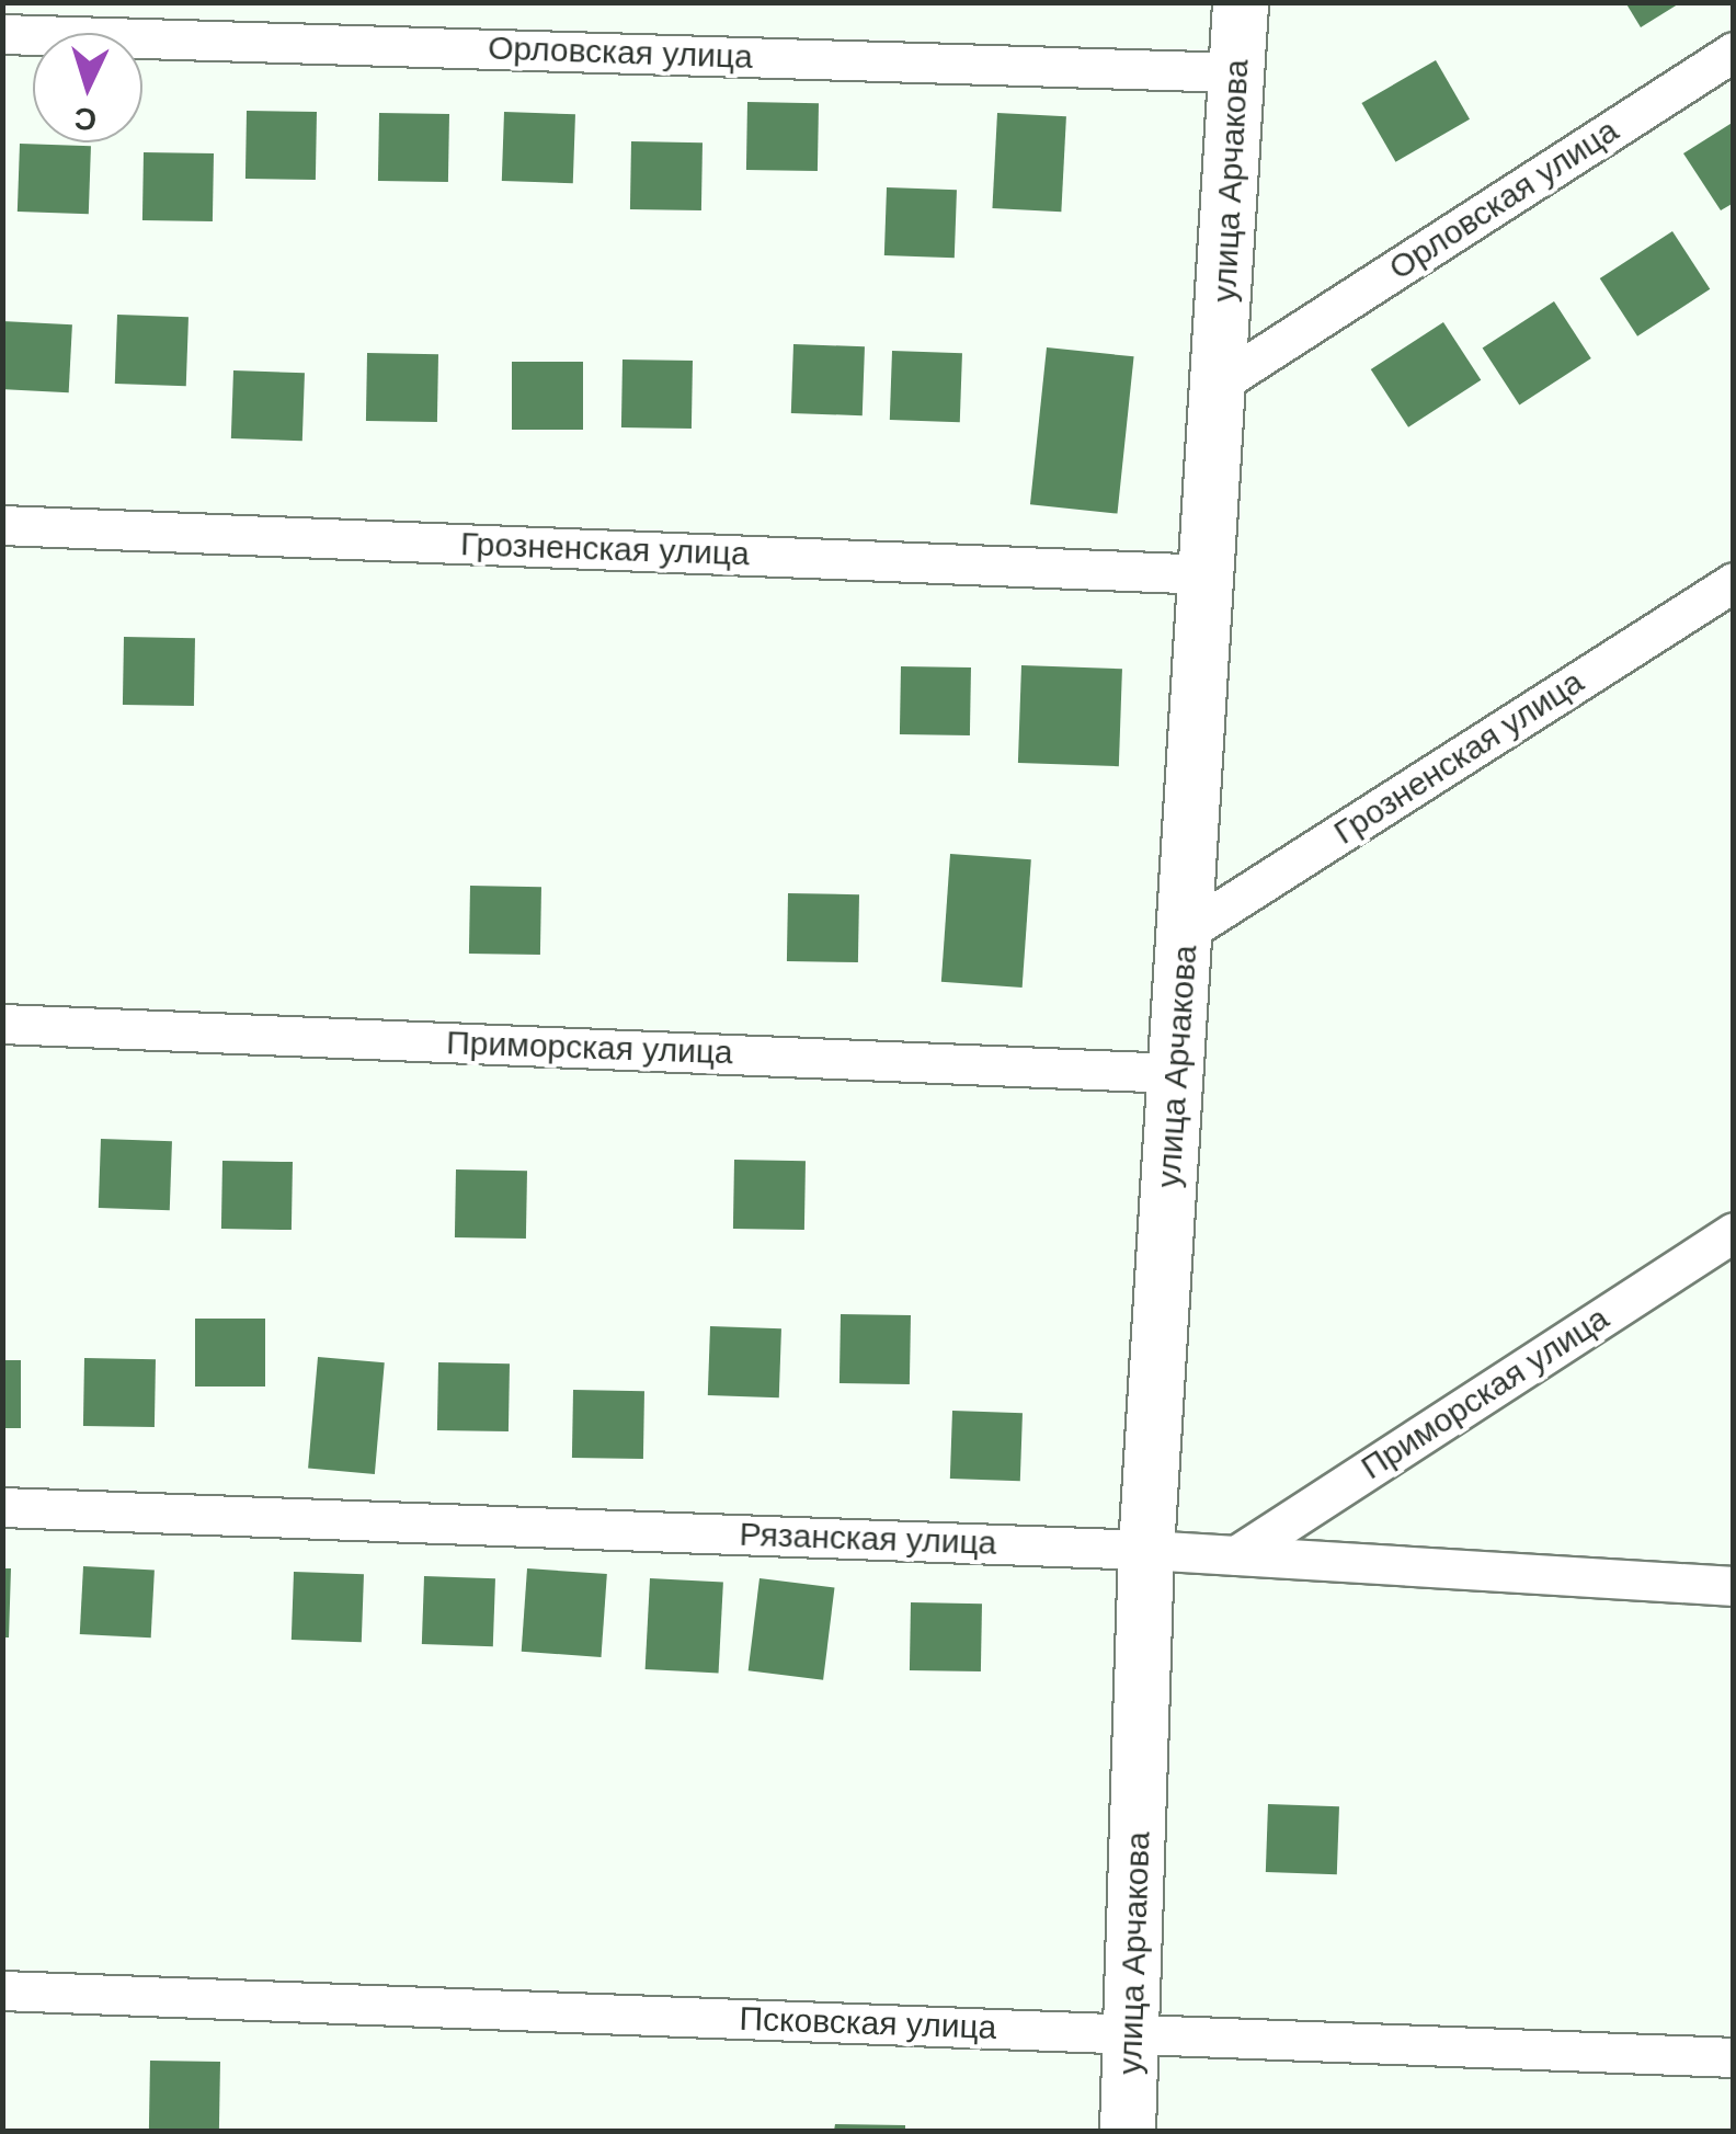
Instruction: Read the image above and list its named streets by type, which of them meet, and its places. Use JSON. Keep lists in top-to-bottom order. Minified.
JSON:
{"streets":{"street":["Орловская улица","улица Арчакова","Грозненская улица","Приморская улица","Рязанская улица","Псковская улица"]},"crossings":[["Орловская улица","улица Арчакова"],["улица Арчакова","Грозненская улица"],["улица Арчакова","Приморская улица"],["улица Арчакова","Рязанская улица"],["улица Арчакова","Псковская улица"],["Приморская улица","Рязанская улица"]],"north":"bottom"}
